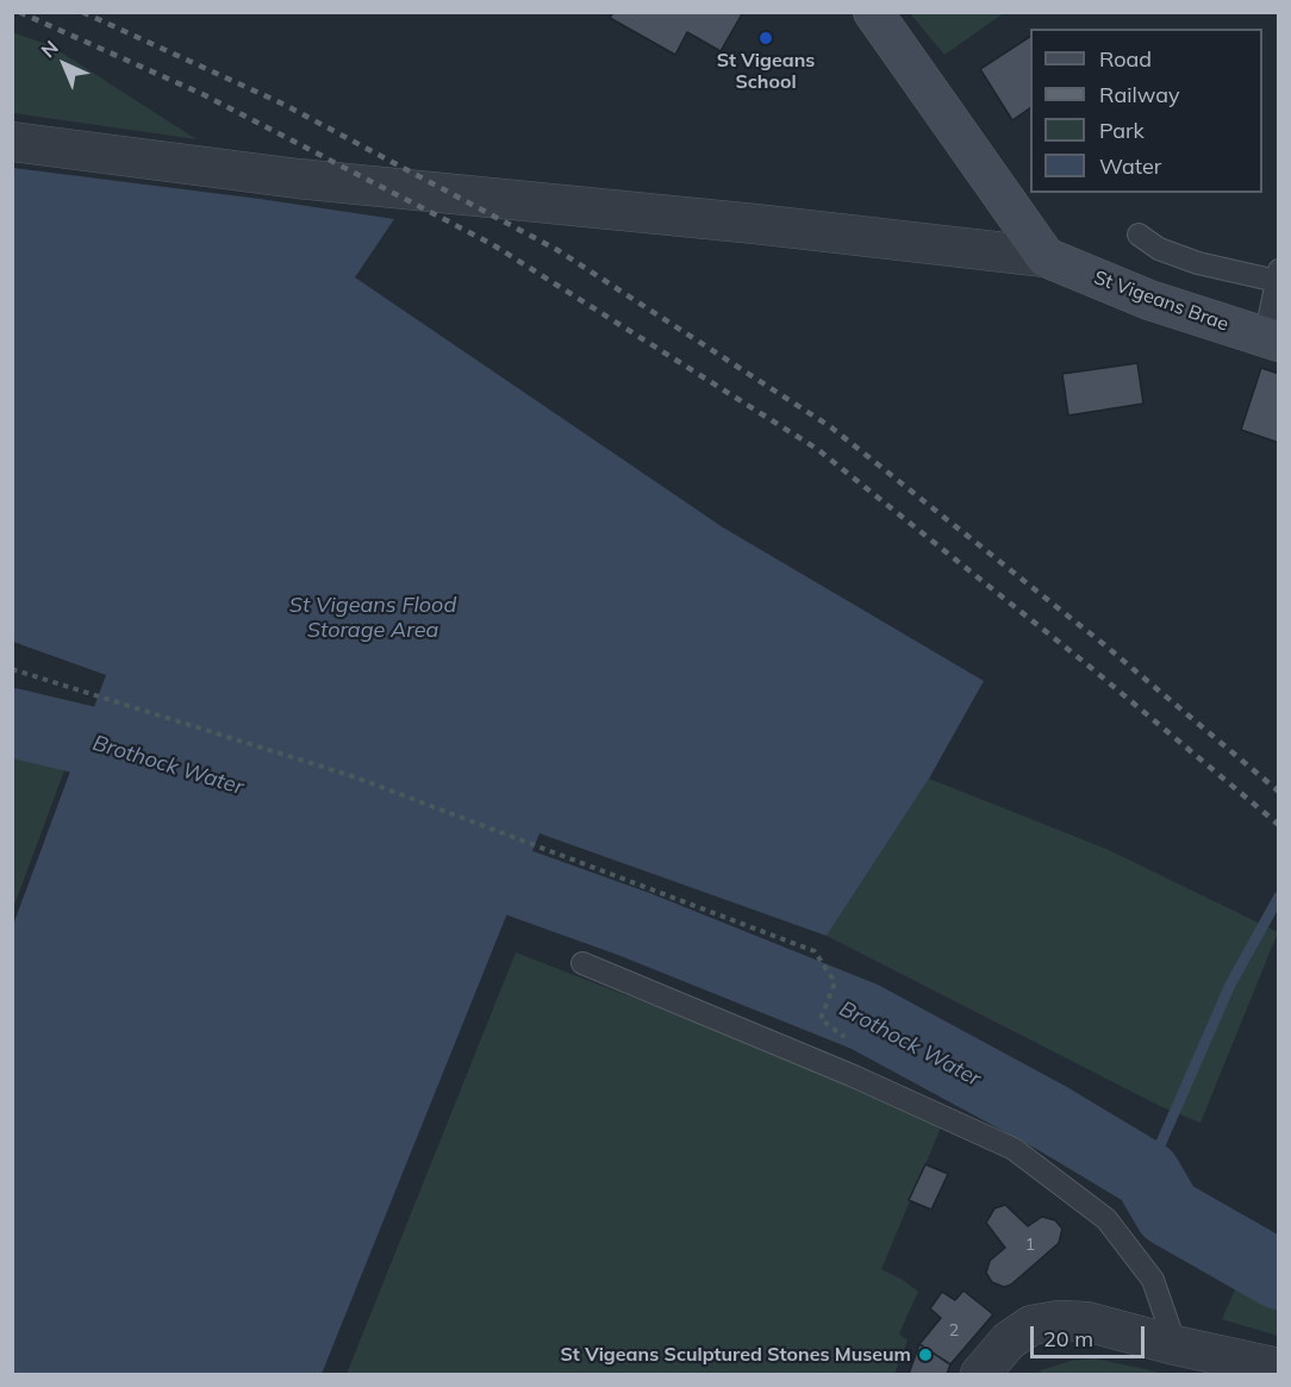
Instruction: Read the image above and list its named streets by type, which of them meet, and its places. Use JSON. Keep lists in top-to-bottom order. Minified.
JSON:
{"streets":{"street":["St Vigeans Brae"]},"water":["St Vigeans Flood Storage Area","Brothock Water"],"places":["St Vigeans School","St Vigeans Sculptured Stones Museum"],"house_numbers":["1","2"],"legend":["Road","Railway","Park","Water"],"scale_bar":"20 m","north":"top left"}
